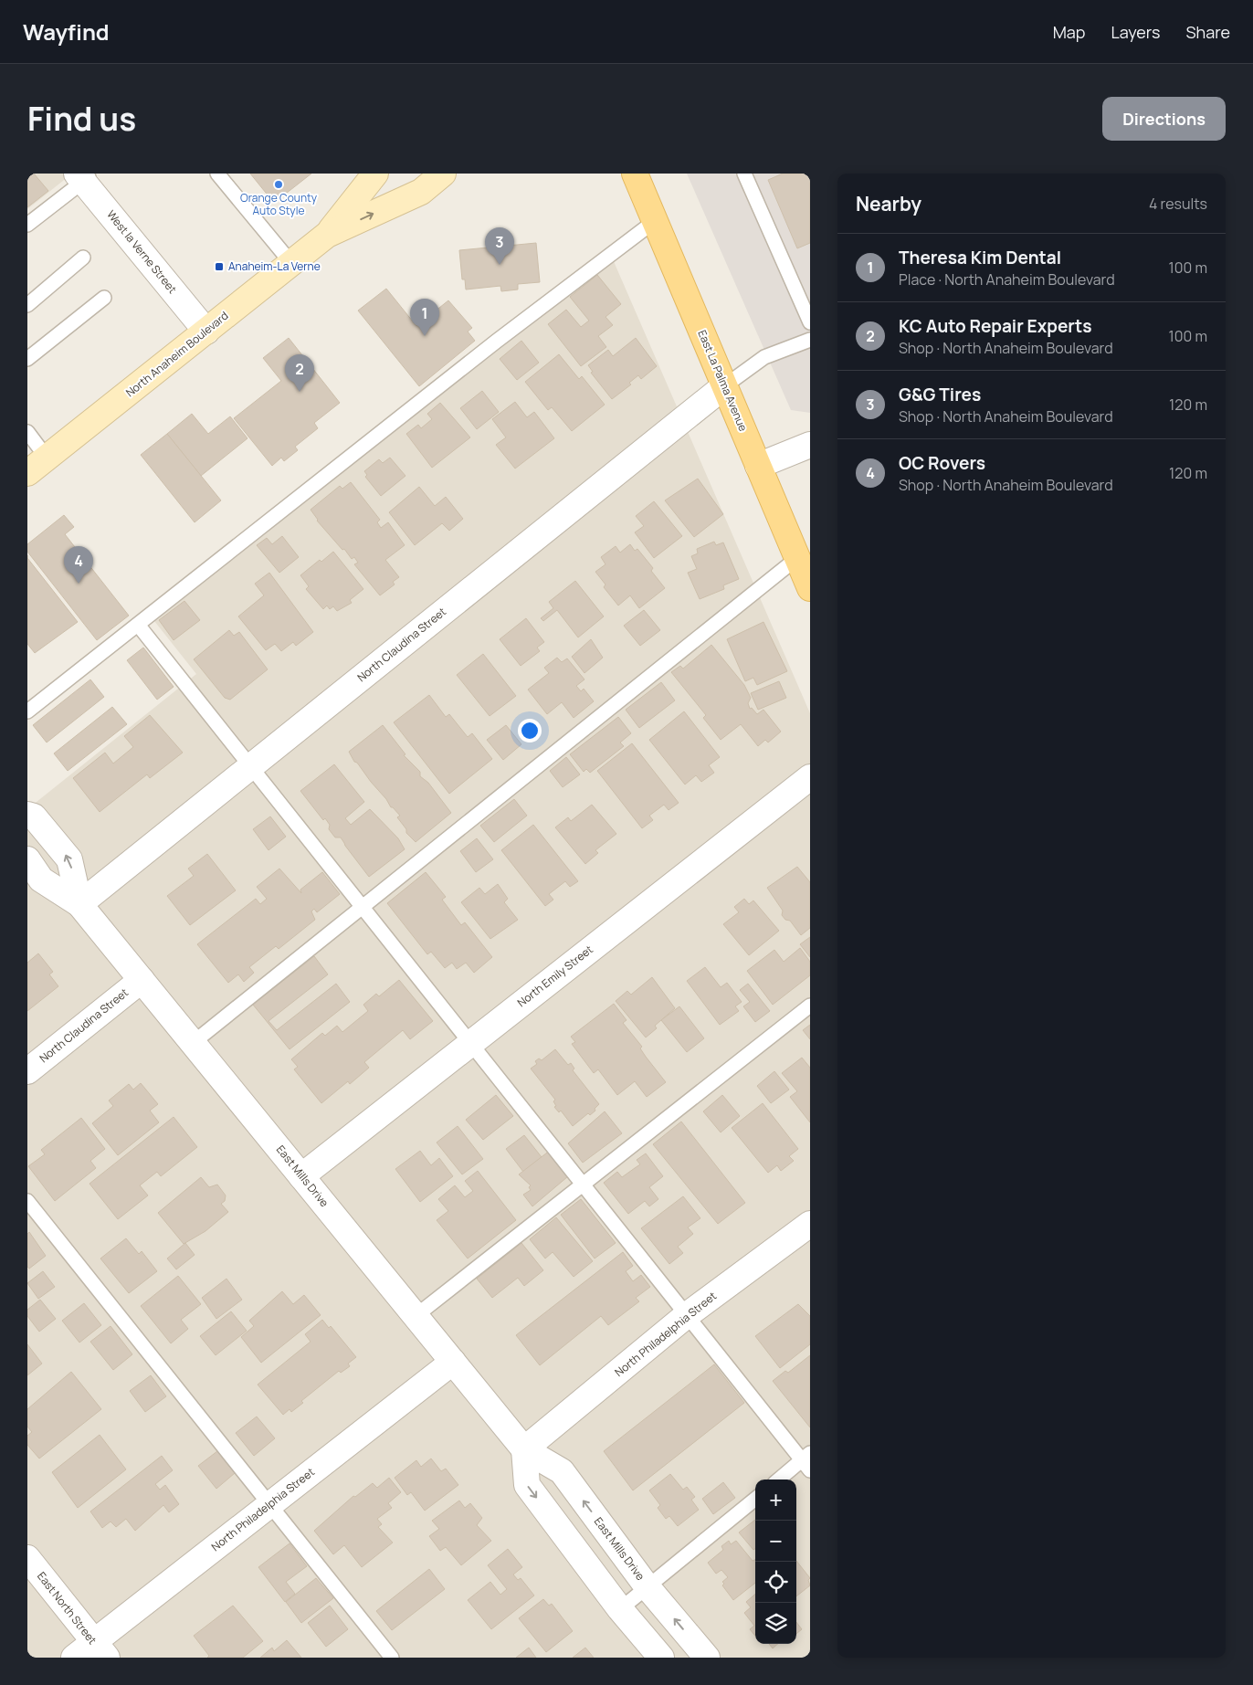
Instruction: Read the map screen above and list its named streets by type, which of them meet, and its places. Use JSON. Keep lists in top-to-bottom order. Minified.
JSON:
{"streets":{"main road":["North Anaheim Boulevard","East La Palma Avenue"],"street":["West la Verne Street","North Claudina Street","North Emily Street","East Mills Drive","North Philadelphia Street","East North Street"]},"crossings":[["West la Verne Street","North Anaheim Boulevard"],["East La Palma Avenue","North Claudina Street"],["North Claudina Street","East Mills Drive"],["North Emily Street","East Mills Drive"],["East Mills Drive","North Philadelphia Street"],["North Philadelphia Street","East North Street"]],"places":{"other":["Orange County Auto Style"],"transit":["Anaheim-La Verne"]},"page":{"header":"Wayfind","nav":["Map","Layers","Share"],"title":"Find us","buttons":"Directions","heading":["Nearby","4 results"],"pins":["3","1","2","4"],"list":[{"mark":"1","name":"Theresa Kim Dental","note":"Place · North Anaheim Boulevard","value":"100 m"},{"mark":"2","name":"KC Auto Repair Experts","note":"Shop · North Anaheim Boulevard","value":"100 m"},{"mark":"3","name":"G&G Tires","note":"Shop · North Anaheim Boulevard","value":"120 m"},{"mark":"4","name":"OC Rovers","note":"Shop · North Anaheim Boulevard","value":"120 m"}],"map_buttons":["+","−"]}}
